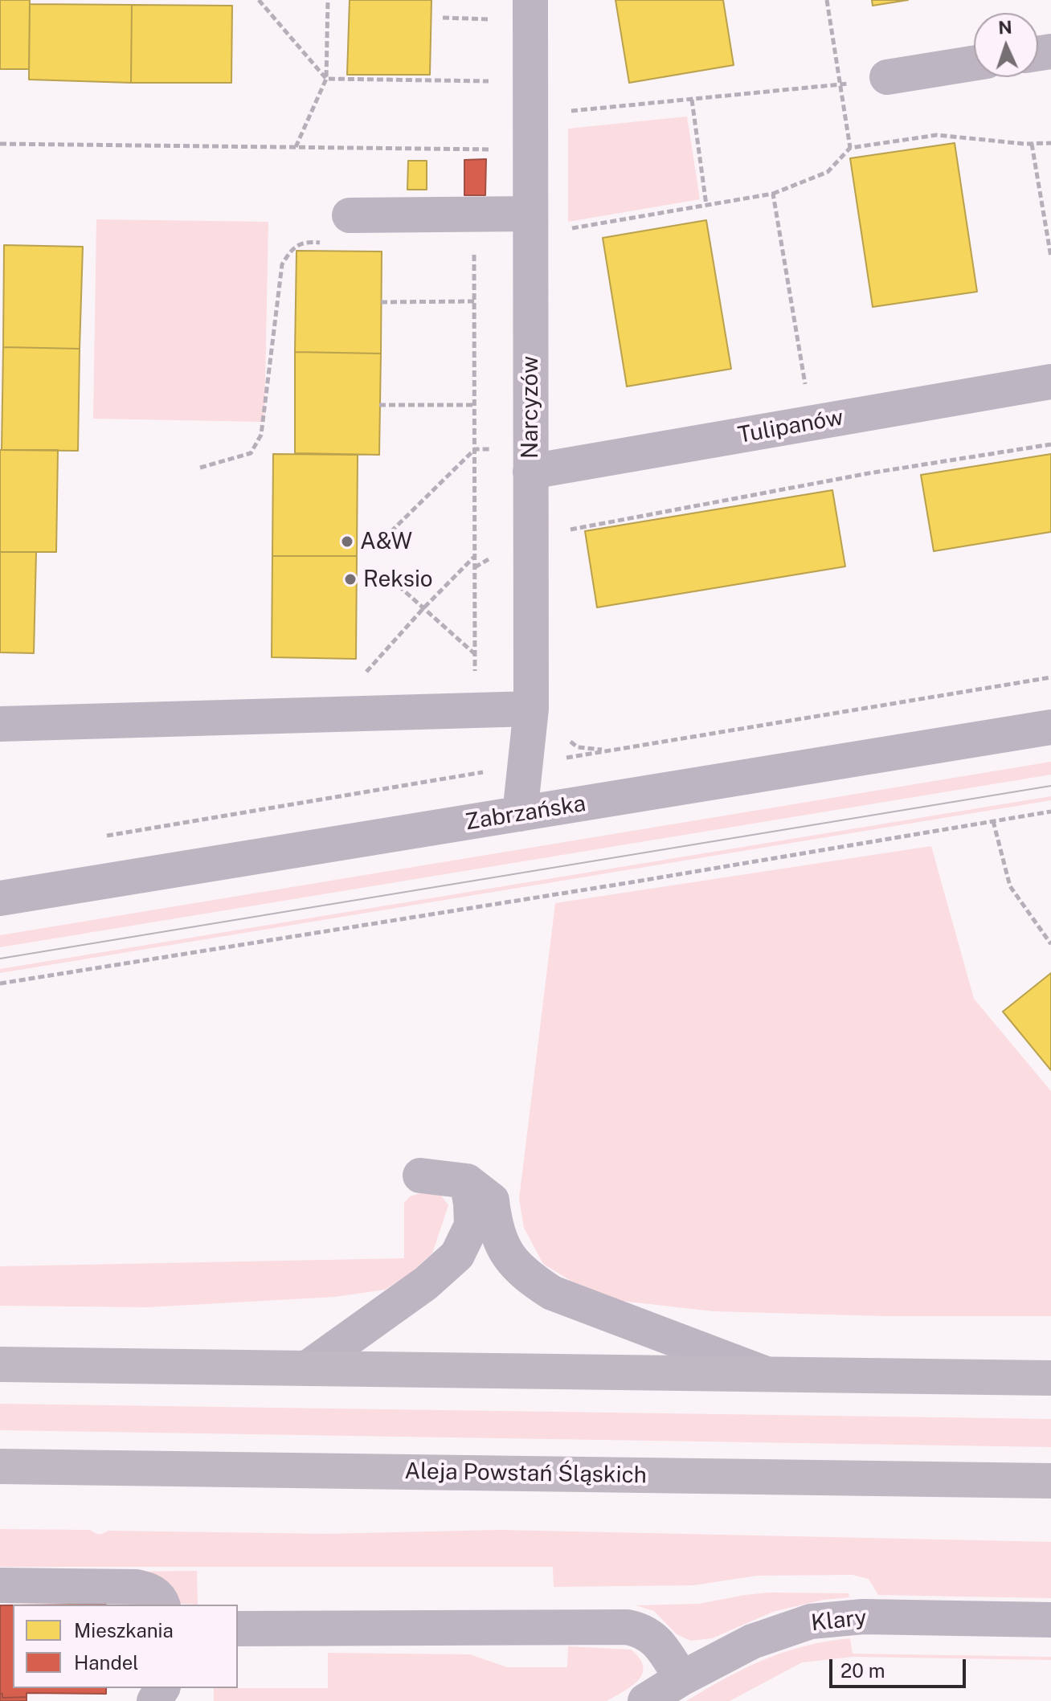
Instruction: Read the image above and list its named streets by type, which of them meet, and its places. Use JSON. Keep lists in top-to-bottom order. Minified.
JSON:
{"streets":{"main road":["Aleja Powstań Śląskich"],"street":["Narcyzów","Tulipanów","Zabrzańska","Klary"]},"crossings":[["Narcyzów","Tulipanów"],["Narcyzów","Zabrzańska"]],"places":["A&W","Reksio"],"legend":["Mieszkania","Handel"],"scale_bar":"20 m","north":"top"}
